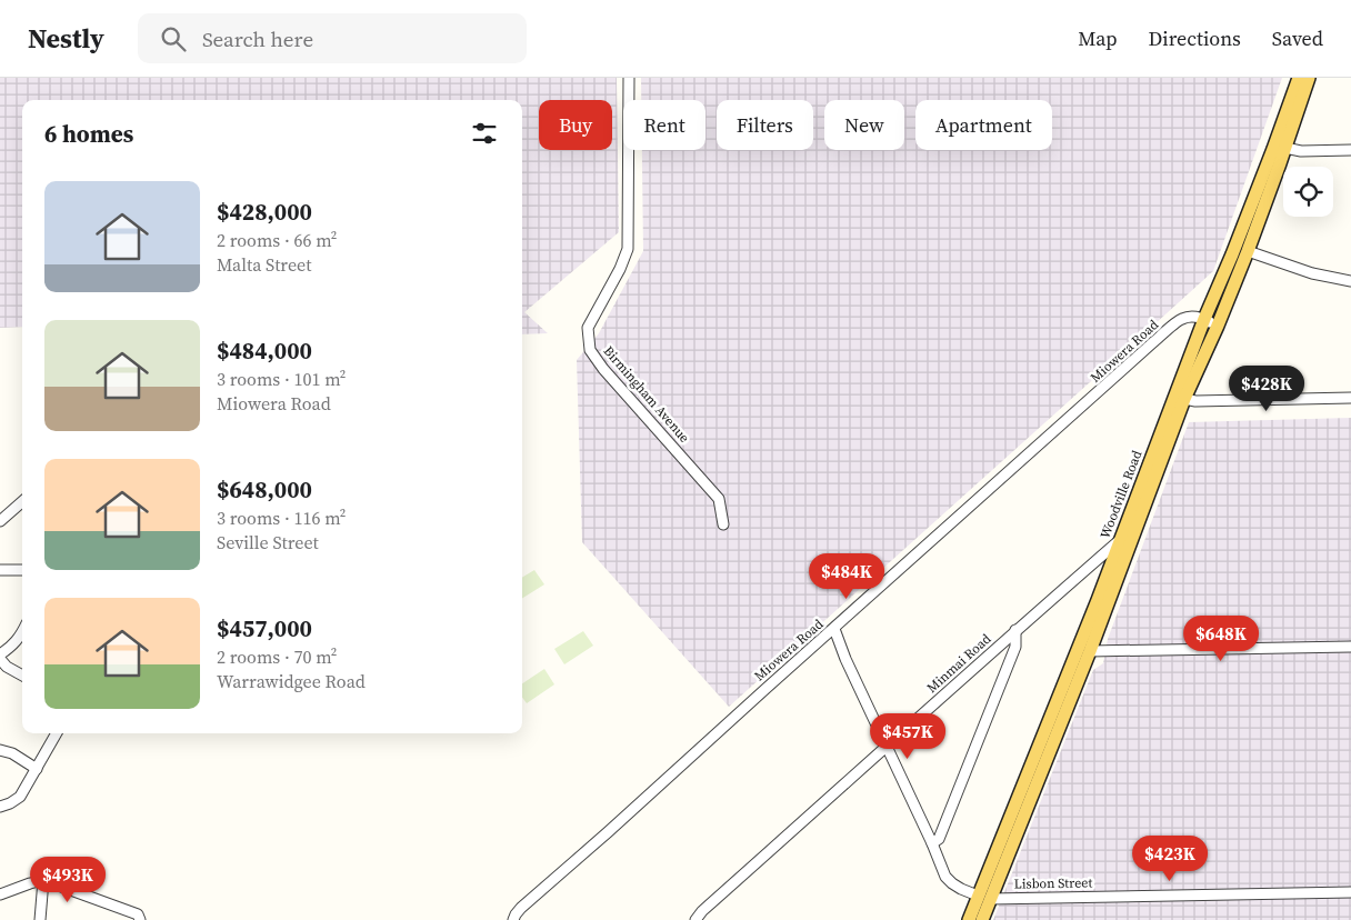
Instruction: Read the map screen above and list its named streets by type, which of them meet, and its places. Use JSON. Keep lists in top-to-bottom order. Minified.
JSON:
{"streets":{"main road":["Woodville Road"],"street":["Miowera Road","Birmingham Avenue","Minmai Road","Lisbon Street"]},"crossings":[["Miowera Road","Woodville Road"],["Woodville Road","Minmai Road"],["Woodville Road","Lisbon Street"]],"page":{"header":"Nestly","search":"Search here","nav":["Map","Directions","Saved"],"chip":["Buy","Rent","Filters","New","Apartment"],"heading":"6 homes","list":[{"name":"$428,000","note":"2 rooms · 66 m² · Malta Street"},{"name":"$484,000","note":"3 rooms · 101 m² · Miowera Road"},{"name":"$648,000","note":"3 rooms · 116 m² · Seville Street"},{"name":"$457,000","note":"2 rooms · 70 m² · Warrawidgee Road"}],"price":["$428K","$484K","$648K","$457K","$423K","$493K"]}}
